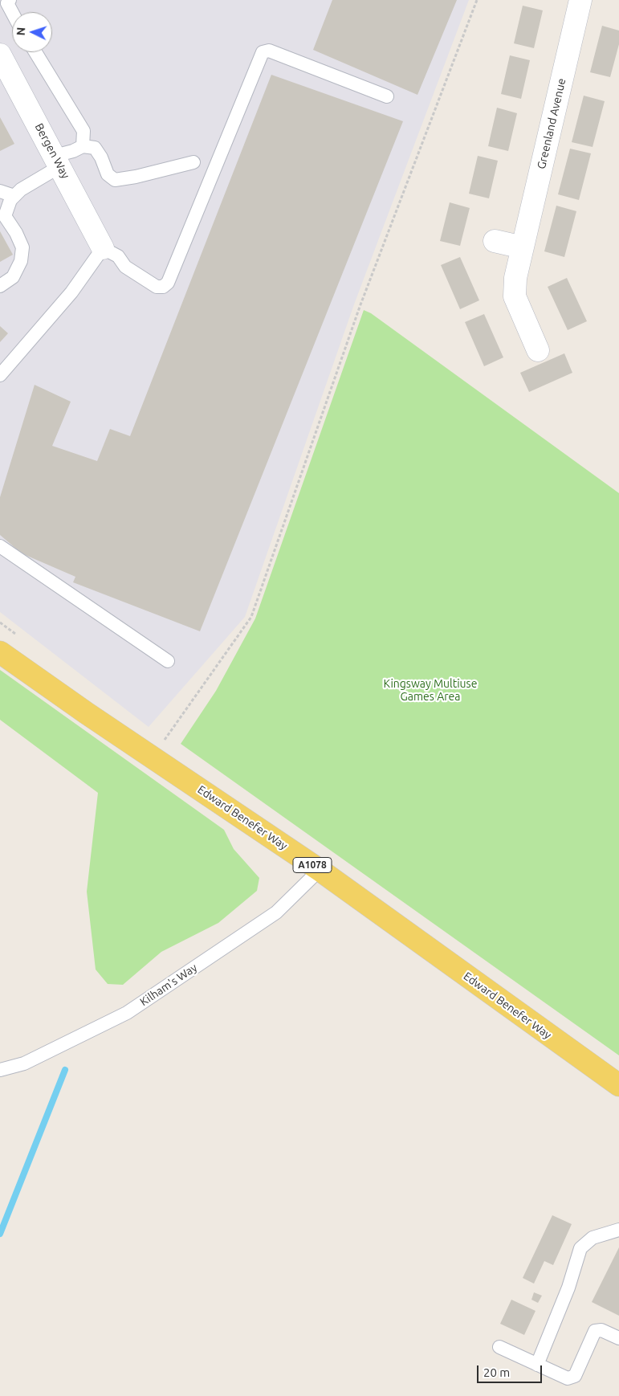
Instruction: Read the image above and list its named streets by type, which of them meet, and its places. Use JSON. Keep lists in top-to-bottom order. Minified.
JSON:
{"streets":{"main road":["Edward Benefer Way","A1078"],"street":["Greenland Avenue","Bergen Way"],"lane":["Kilham's Way"]},"crossings":[["Edward Benefer Way","Kilham's Way"]],"parks":["Kingsway Multiuse Games Area"],"scale_bar":"20 m","north":"left"}
